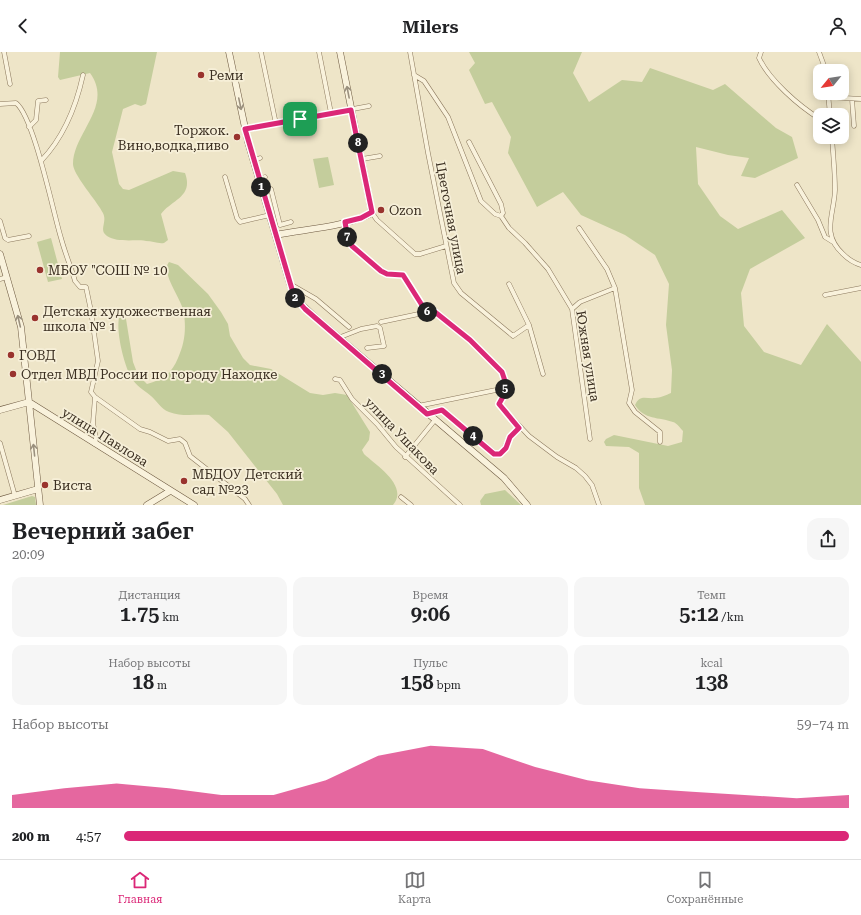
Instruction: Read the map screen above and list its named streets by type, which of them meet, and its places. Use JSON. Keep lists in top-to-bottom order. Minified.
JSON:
{"streets":{"main road":["улица Павлова"],"street":["Цветочная улица","Южная улица","улица Ушакова"]},"places":["Реми","Торжок. Вино,водка,пиво","Ozon","МБОУ \"СОШ № 10","Детская художественная школа № 1","ГОВД","Отдел МВД России по городу Находке","МБДОУ Детский сад №23","Виста"],"north":"bottom left","page":{"header":"Milers","pins":["8","1","7","2","6","3","5","4"],"heading":["Вечерний забег","20:09"],"stats":[["Дистанция","1.75 km"],["Время","9:06"],["Темп","5:12 /km"],["Набор высоты","18 m"],["Пульс","158 bpm"],["kcal","138"]],"chart":["Набор высоты","59–74 m"],"list":[{"name":"200 m","note":"4:57"}],"tabs":["Главная","Карта","Сохранённые"]}}
